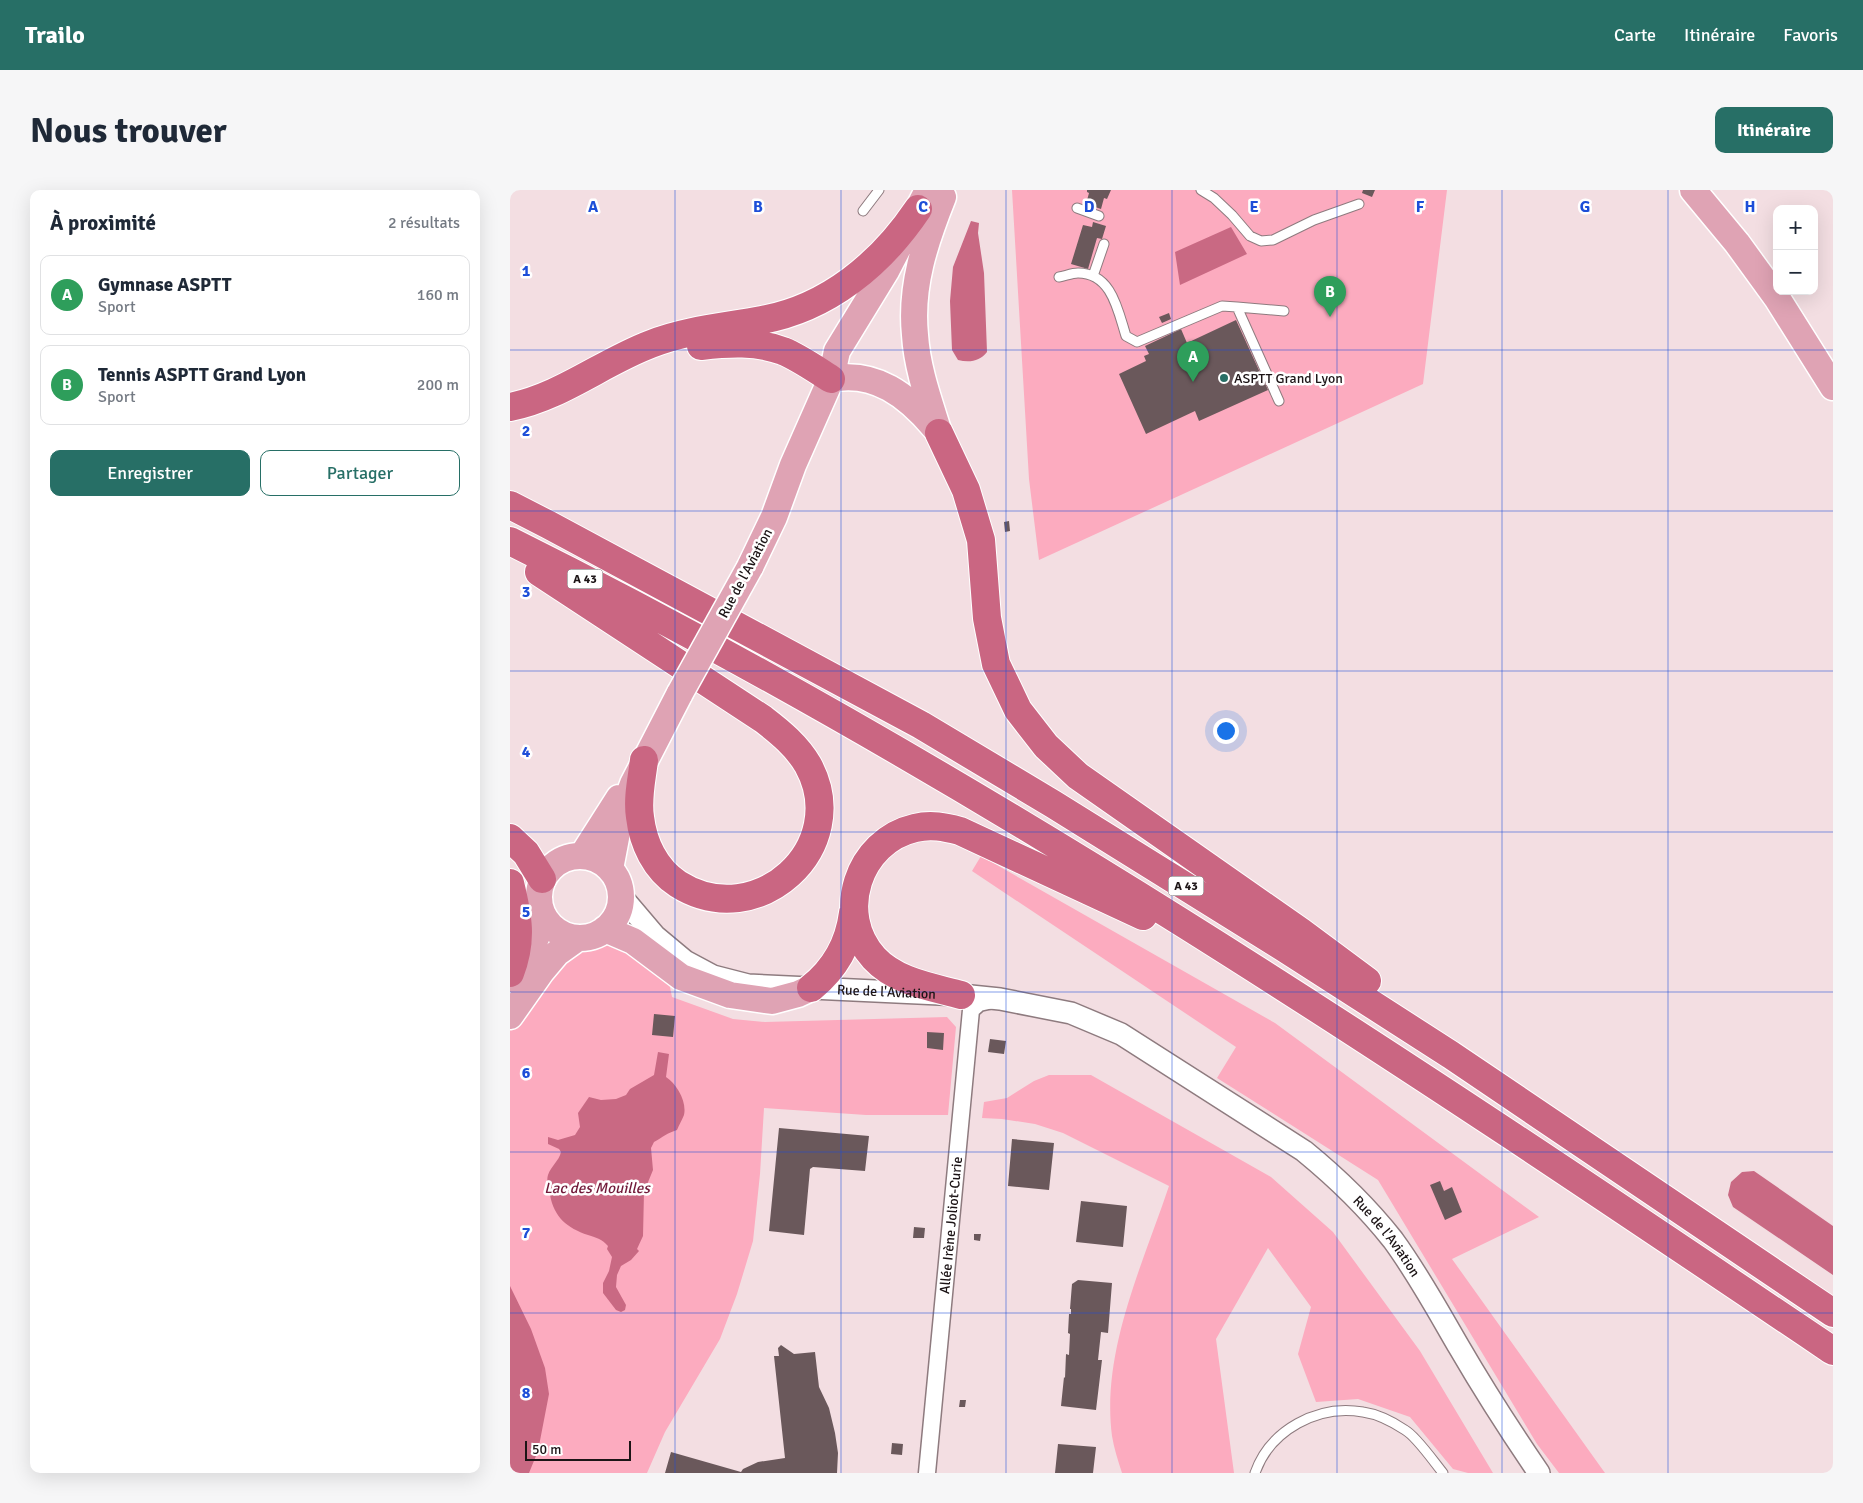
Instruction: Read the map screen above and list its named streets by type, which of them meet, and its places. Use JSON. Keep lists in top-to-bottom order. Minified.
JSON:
{"streets":{"highway":["A 43"],"main road":["Rue de l'Aviation"],"street":["Allée Irène Joliot-Curie"]},"crossings":[["Rue de l'Aviation","Allée Irène Joliot-Curie"]],"water":["Lac des Mouilles"],"places":["ASPTT Grand Lyon"],"scale_bar":"50 m","page":{"header":"Trailo","nav":["Carte","Itinéraire","Favoris"],"buttons":["Itinéraire",["Enregistrer","Partager"]],"title":"Nous trouver","heading":["À proximité","2 résultats"],"map_buttons":["+","−"],"list":[{"mark":"A","name":"Gymnase ASPTT","note":"Sport","value":"160 m"},{"mark":"B","name":"Tennis ASPTT Grand Lyon","note":"Sport","value":"200 m"}],"pins":["B","A"],"scale":"50 m"},"grid":{"columns":["A","B","C","D","E","F","G","H"],"rows":["1","2","3","4","5","6","7","8"]}}
